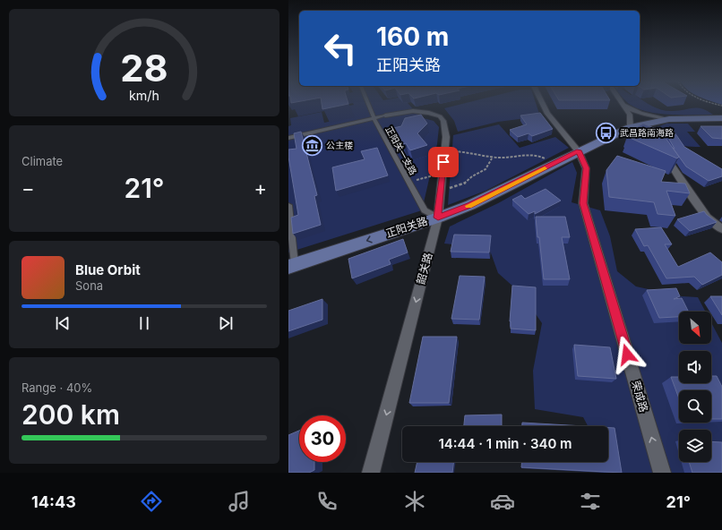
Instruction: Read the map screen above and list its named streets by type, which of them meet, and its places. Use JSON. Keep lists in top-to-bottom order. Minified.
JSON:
{"streets":{"main road":["正阳关路"],"street":["正阳关一支路","韶关路","荣成路"]},"crossings":[["正阳关一支路","正阳关路"],["正阳关一支路","韶关路"],["正阳关路","韶关路"],["正阳关路","荣成路"]],"one_way":["韶关路","荣成路"],"places":{"bus stop":["武昌路南海路"],"museum":["公主楼"]},"north":"bottom right","page":{"turn":["160 m","正阳关路"],"tile":["Climate",["Range · 40%","200 km"]],"heat":["−","21°","+"],"song":["Blue Orbit","Sona"],"limit":"30","trip":"14:44 · 1 min · 340 m","tabs":["14:43","21°"],"gauge":["28","km/h"]}}
